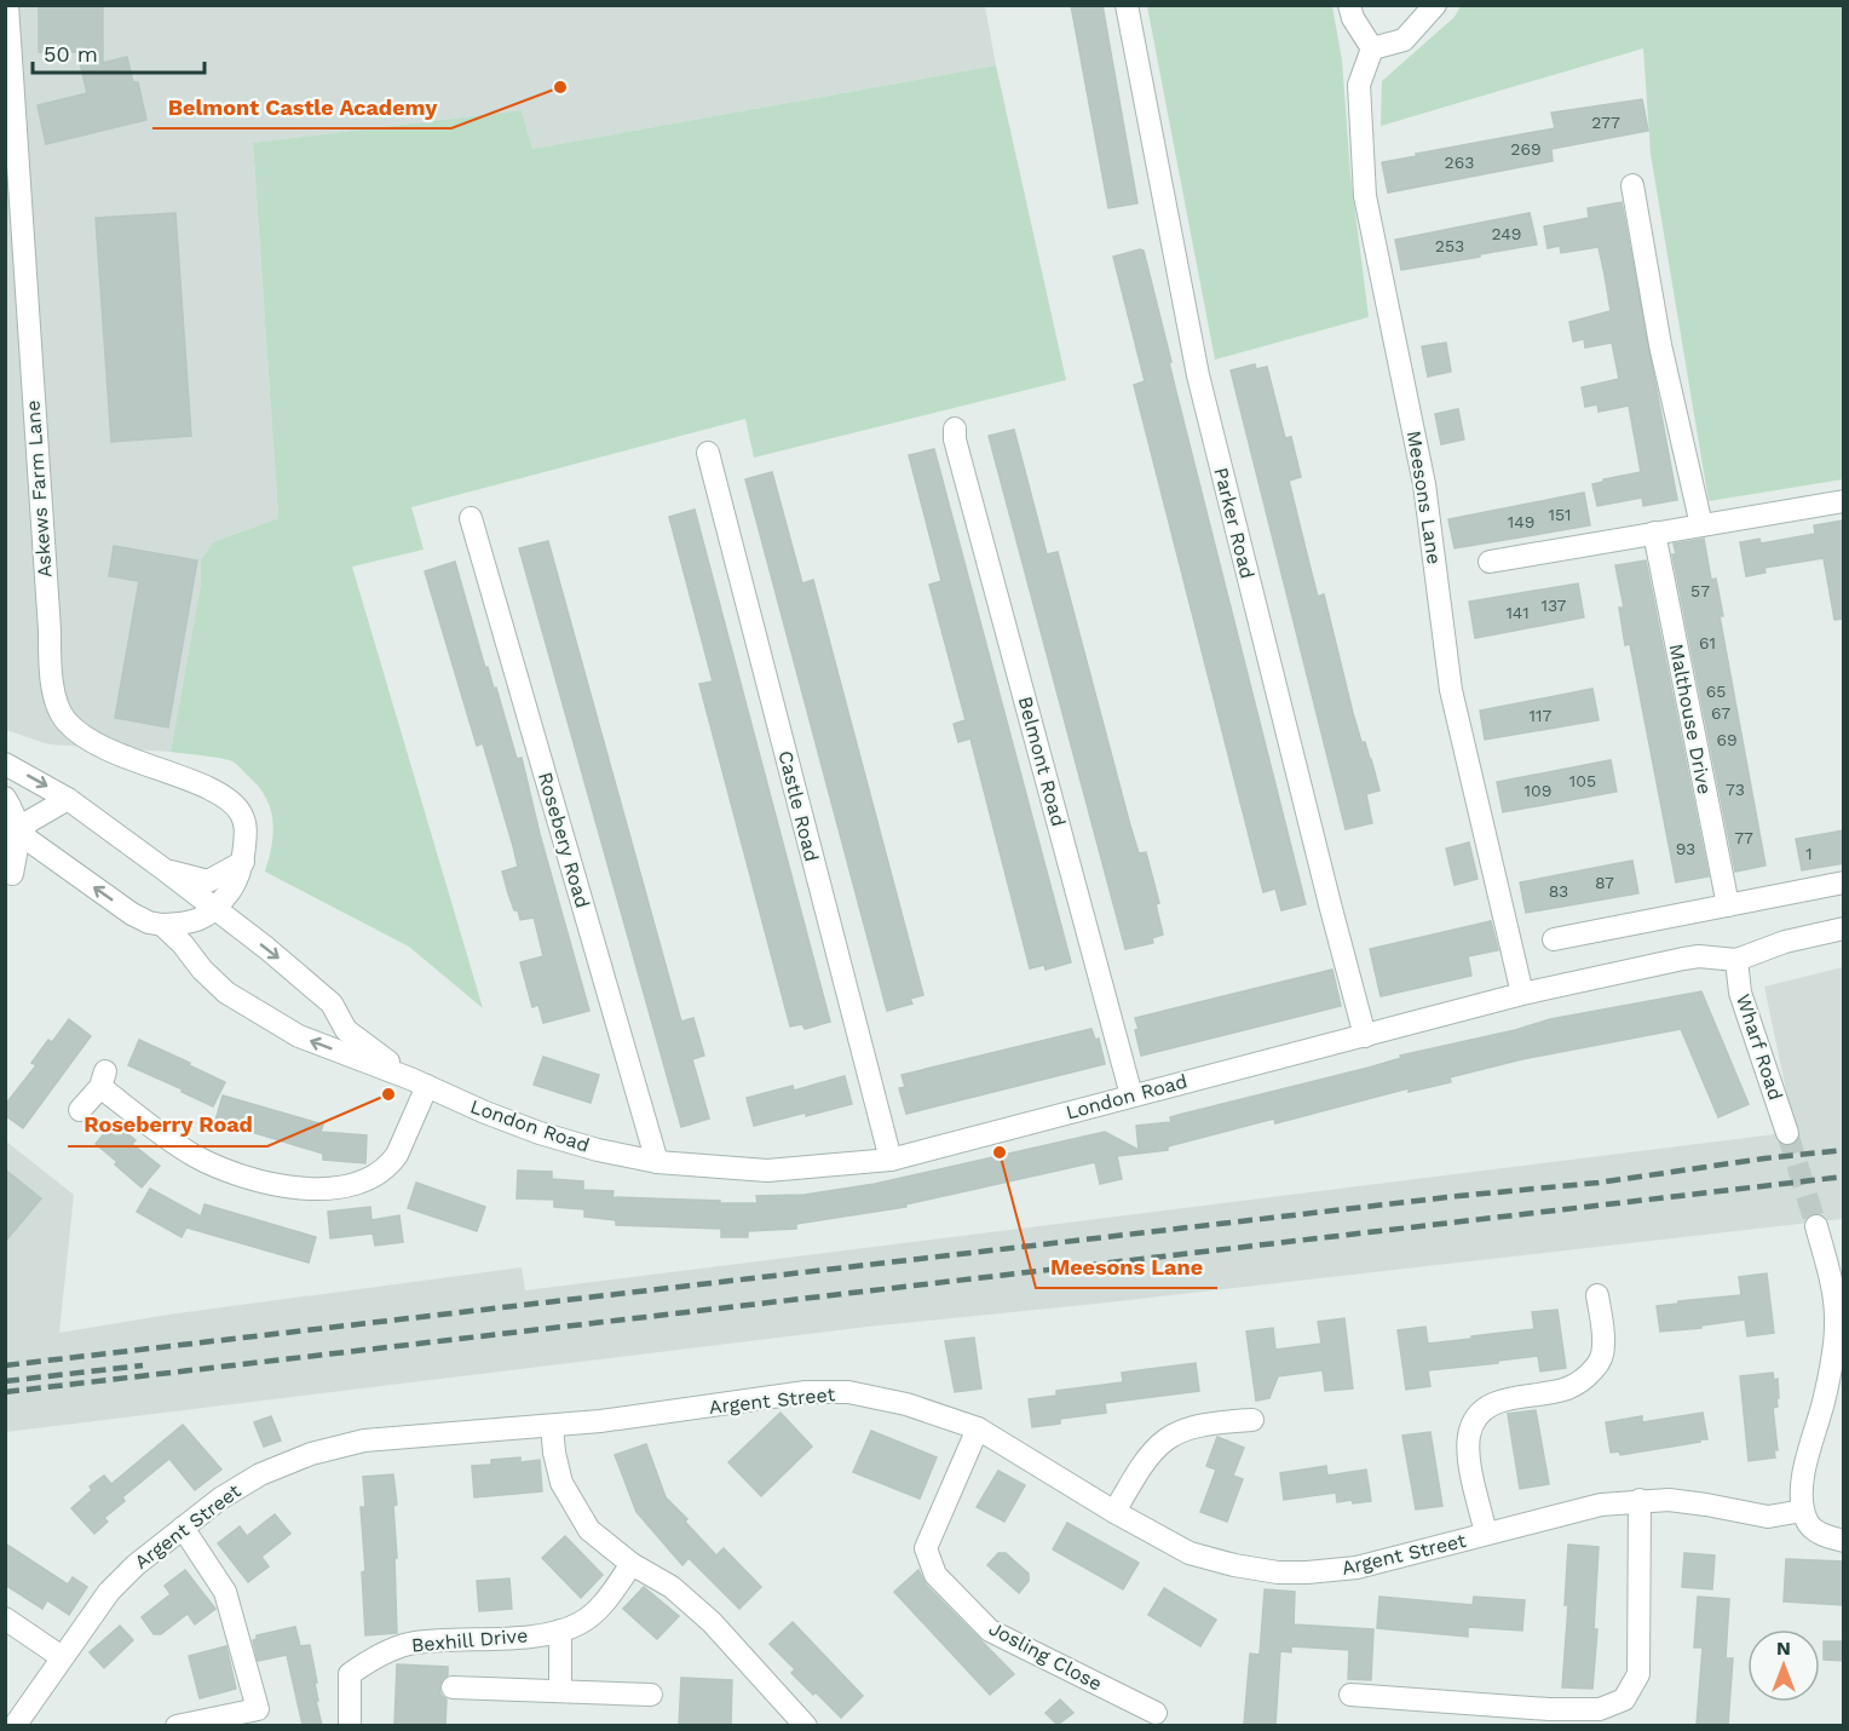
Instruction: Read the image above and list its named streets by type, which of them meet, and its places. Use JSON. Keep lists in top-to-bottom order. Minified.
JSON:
{"streets":{"street":["Askews Farm Lane","Meesons Lane","Parker Road","Malthouse Drive","Belmont Road","Castle Road","Rosebery Road","Wharf Road","London Road","Argent Street","Bexhill Drive","Josling Close"]},"crossings":[["Askews Farm Lane","London Road"],["Meesons Lane","London Road"],["Parker Road","London Road"],["Belmont Road","London Road"],["Castle Road","London Road"],["Rosebery Road","London Road"],["Wharf Road","London Road"],["Argent Street","Josling Close"]],"places":["Belmont Castle Academy","Roseberry Road","Meesons Lane"],"house_numbers":["277","269","263","249","253","151","149","57","137","141","61","65","67","117","69","105","73","109","77","93","1","87","83"],"scale_bar":"50 m","north":"top"}
